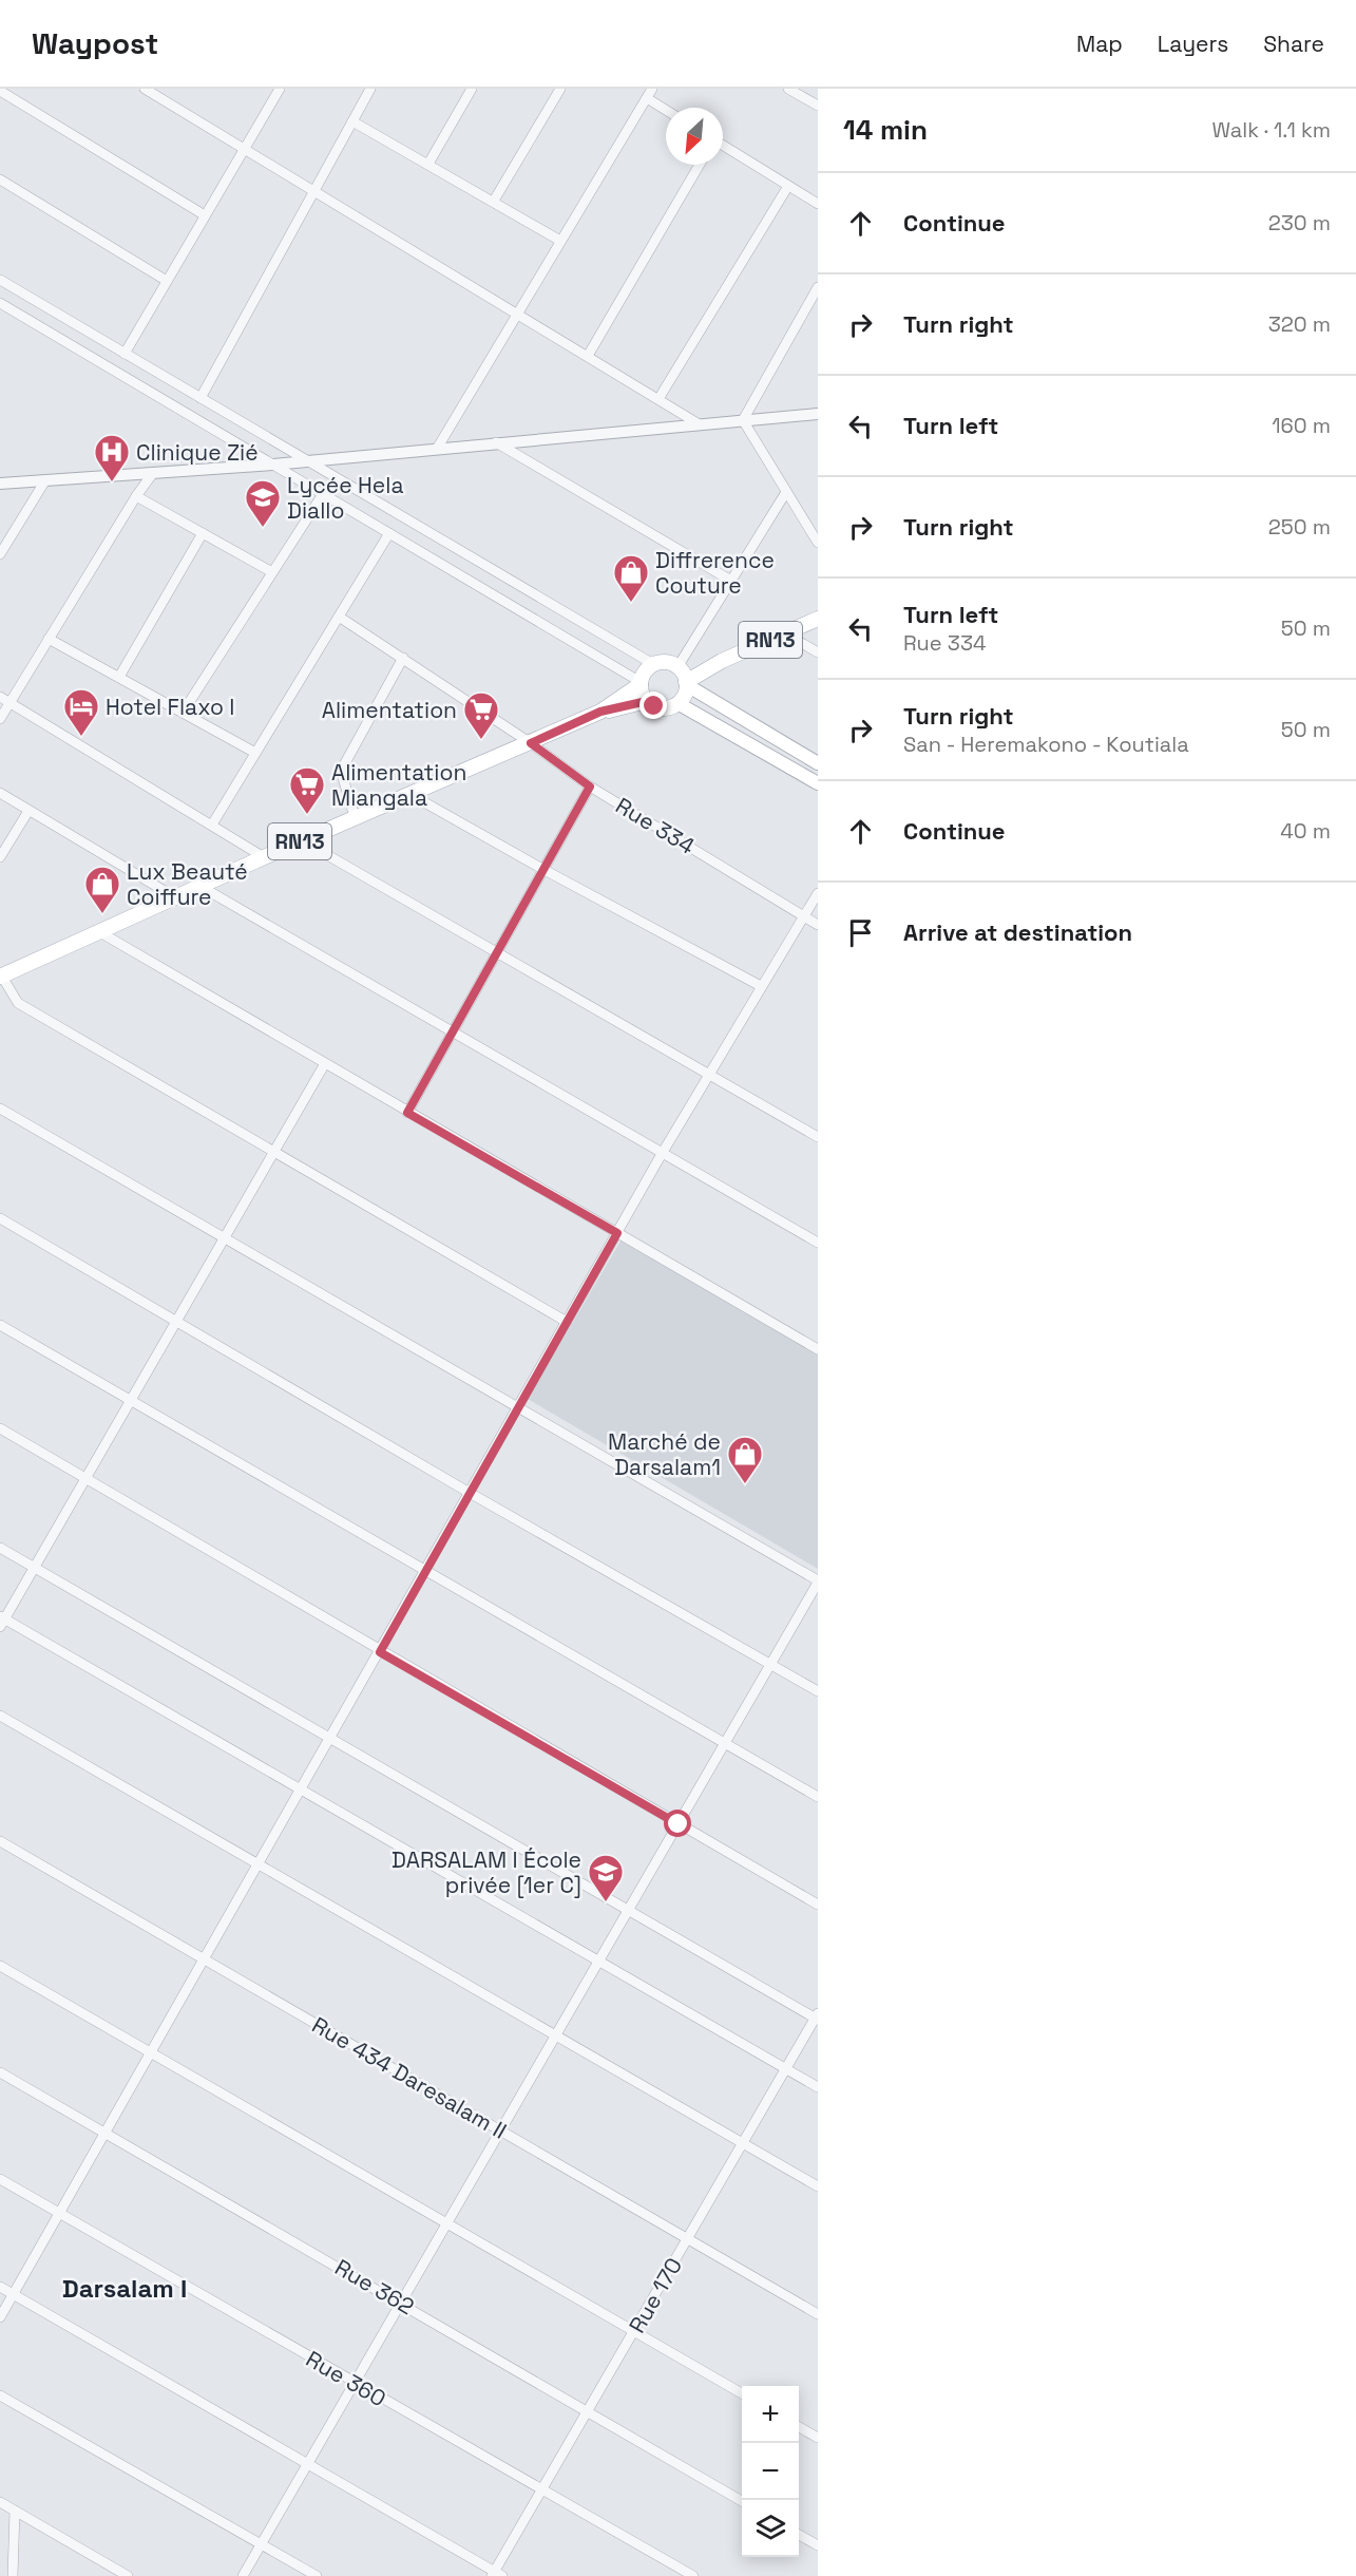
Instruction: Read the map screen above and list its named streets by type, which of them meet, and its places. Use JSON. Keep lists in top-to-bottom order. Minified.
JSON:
{"streets":{"main road":["RN13"],"street":["Rue 334","Rue 434 Daresalam II","Rue 362","Rue 170","Rue 360"]},"crossings":[["RN13","Rue 334"],["Rue 434 Daresalam II","Rue 170"],["Rue 362","Rue 170"],["Rue 170","Rue 360"]],"districts":["Darsalam I"],"places":{"hospital":["Clinique Zié"],"school or university":["Lycée Hela Diallo","DARSALAM I École privée [1er C]"],"shop":["Diffrerence Couture","Lux Beauté Coiffure","Marché de Darsalam1"],"hotel":["Hotel Flaxo I"],"supermarket":["Alimentation","Alimentation Miangala"]},"north":"bottom left","page":{"header":"Waypost","nav":["Map","Layers","Share"],"heading":["14 min","Walk · 1.1 km"],"list":[["Continue","230 m"],["Turn right","320 m"],["Turn left","160 m"],["Turn right","250 m"],["Turn left","Rue 334","50 m"],["Turn right","San - Heremakono - Koutiala","50 m"],["Continue","40 m"],"Arrive at destination"],"map_buttons":["+","−"]}}
